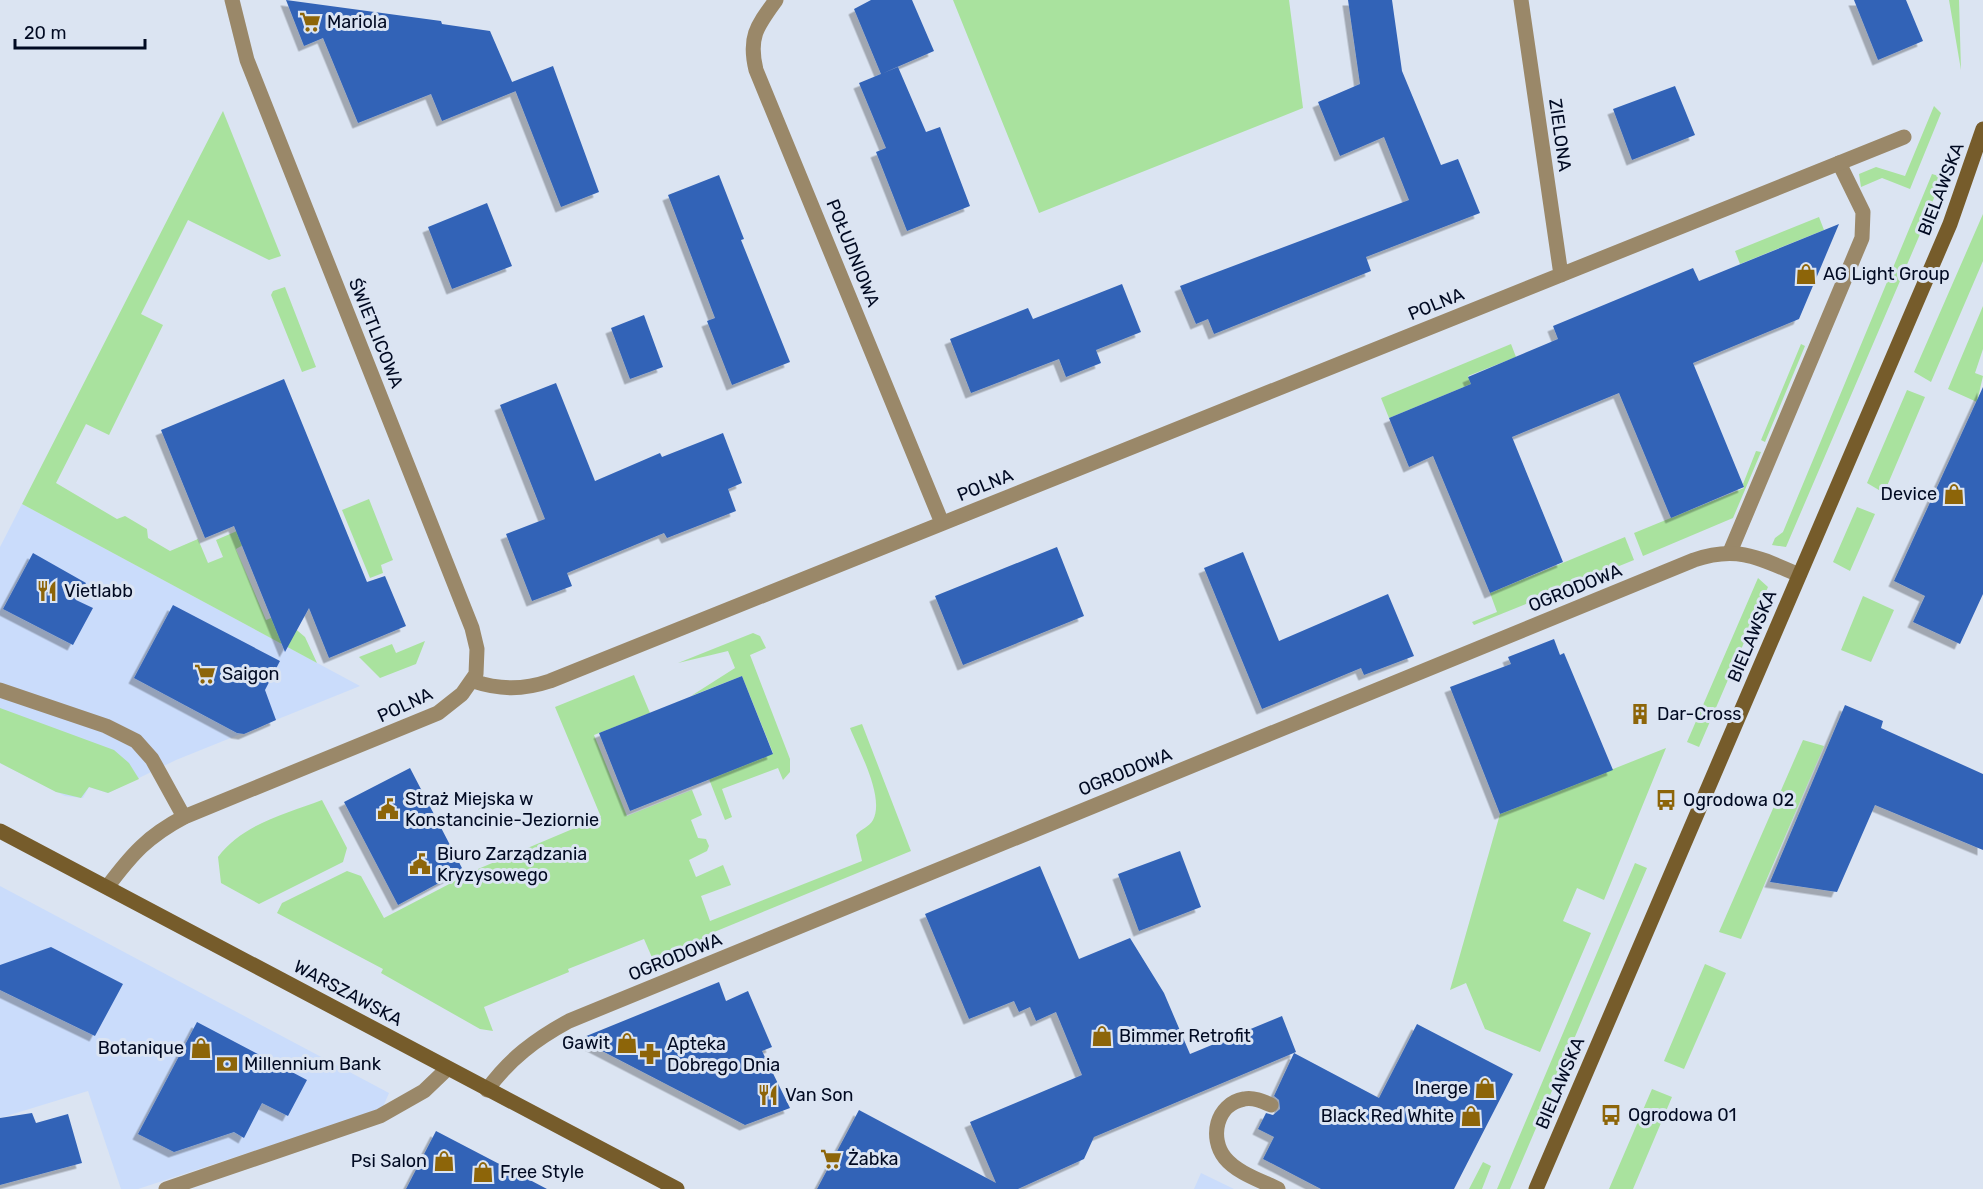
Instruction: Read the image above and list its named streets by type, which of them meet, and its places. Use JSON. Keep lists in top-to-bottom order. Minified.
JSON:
{"streets":{"street":["ZIELONA","BIELAWSKA","POŁUDNIOWA","POLNA","ŚWIETLICOWA","OGRODOWA","WARSZAWSKA"]},"crossings":[["ZIELONA","POLNA"],["BIELAWSKA","OGRODOWA"],["POŁUDNIOWA","POLNA"],["POLNA","ŚWIETLICOWA"],["POLNA","WARSZAWSKA"],["OGRODOWA","WARSZAWSKA"]],"places":{"supermarket":["Mariola","Saigon","Żabka"],"shop":["AG Light Group","Device","Bimmer Retrofit","Gawit","Botanique","Inerge","Black Red White","Psi Salon","Free Style"],"restaurant":["Vietlabb","Van Son"],"building":["Dar-Cross"],"bus stop":["Ogrodowa 02","Ogrodowa 01"],"public building":["Straż Miejska w Konstancinie-Jeziornie","Biuro Zarządzania Kryzysowego"],"pharmacy":["Apteka Dobrego Dnia"],"bank":["Millennium Bank"]},"scale_bar":"20 m"}
